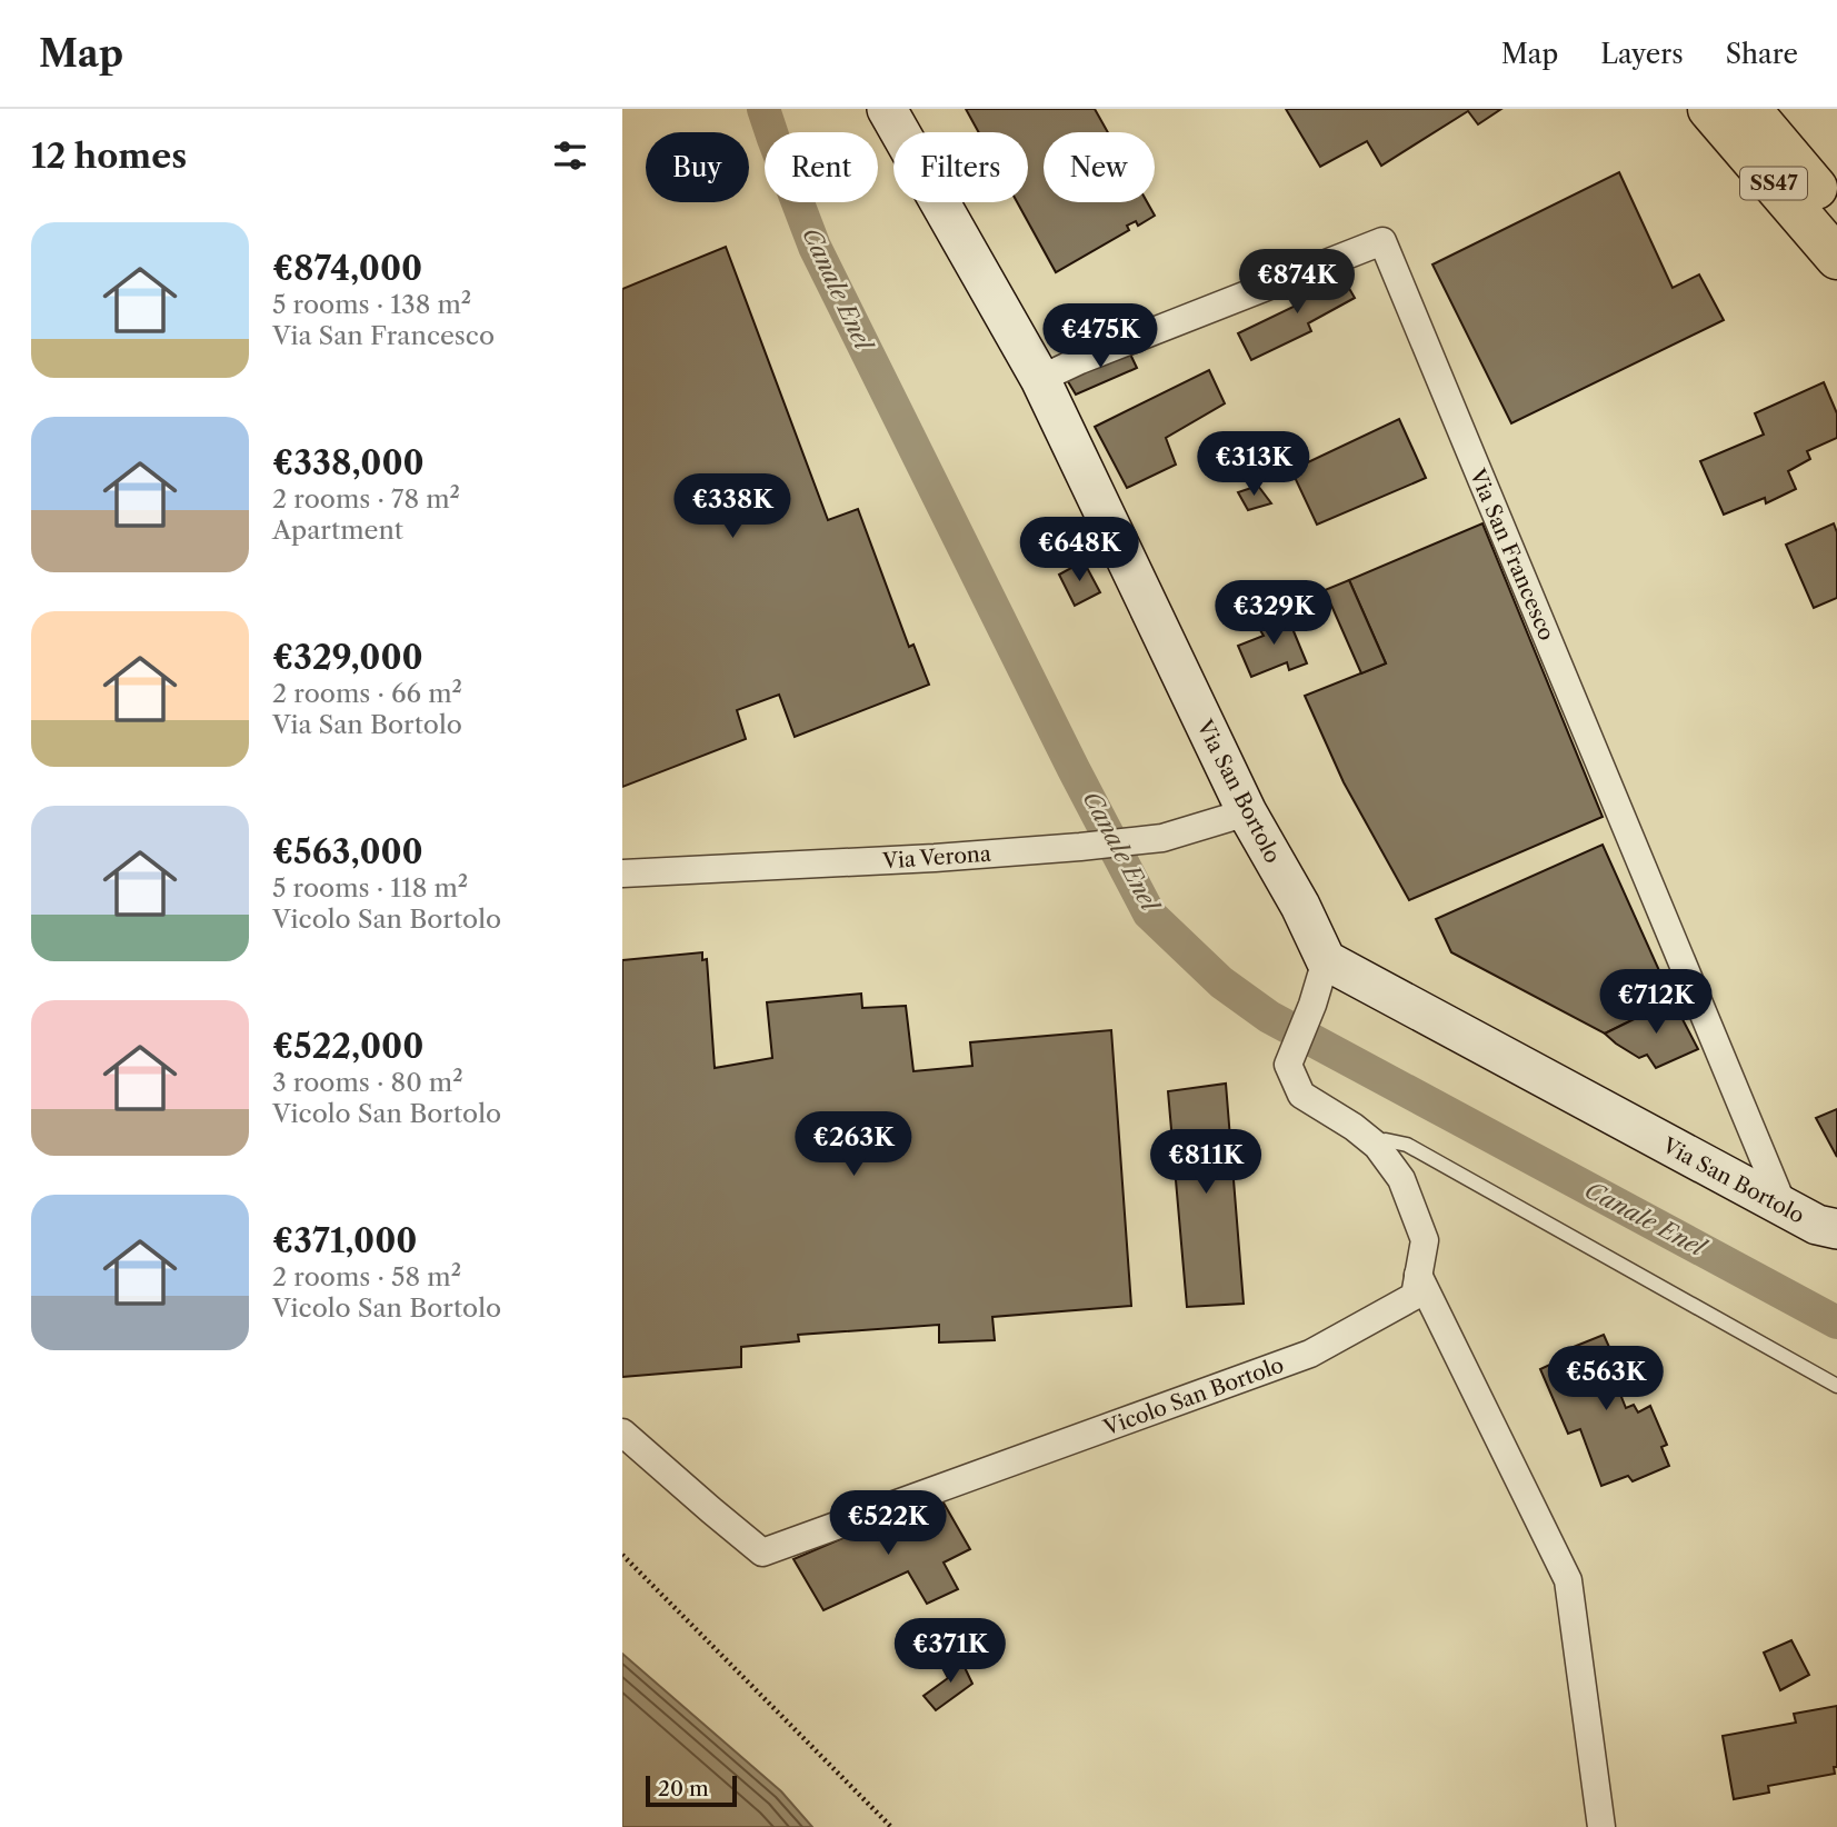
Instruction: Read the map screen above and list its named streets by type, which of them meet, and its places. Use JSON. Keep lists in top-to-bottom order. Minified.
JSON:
{"streets":{"highway":["SS47"],"street":["Via San Francesco","Via San Bortolo","Via Verona","Vicolo San Bortolo"]},"crossings":[["Via San Francesco","Via San Bortolo"],["Via San Bortolo","Via Verona"],["Via San Bortolo","Vicolo San Bortolo"]],"water":["Canale Enel"],"scale_bar":"20 m","page":{"header":"Map","nav":["Map","Layers","Share"],"heading":"12 homes","chip":["Buy","Rent","Filters","New"],"list":[{"name":"€874,000","note":"5 rooms · 138 m² · Via San Francesco"},{"name":"€338,000","note":"2 rooms · 78 m² · Apartment"},{"name":"€329,000","note":"2 rooms · 66 m² · Via San Bortolo"},{"name":"€563,000","note":"5 rooms · 118 m² · Vicolo San Bortolo"},{"name":"€522,000","note":"3 rooms · 80 m² · Vicolo San Bortolo"},{"name":"€371,000","note":"2 rooms · 58 m² · Vicolo San Bortolo"}],"price":["€874K","€475K","€313K","€338K","€648K","€329K","€712K","€263K","€811K","€563K","€522K","€371K"],"scale":"20 m"}}
